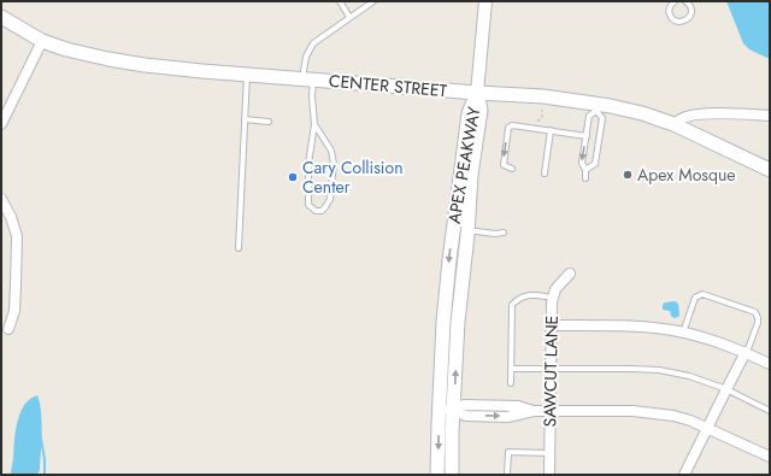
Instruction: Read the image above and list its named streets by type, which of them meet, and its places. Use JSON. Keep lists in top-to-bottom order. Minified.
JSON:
{"streets":{"main road":["CENTER STREET","APEX PEAKWAY"],"street":["SAWCUT LANE"]},"crossings":[["CENTER STREET","APEX PEAKWAY"]],"places":["Apex Mosque","Cary Collision Center"]}
